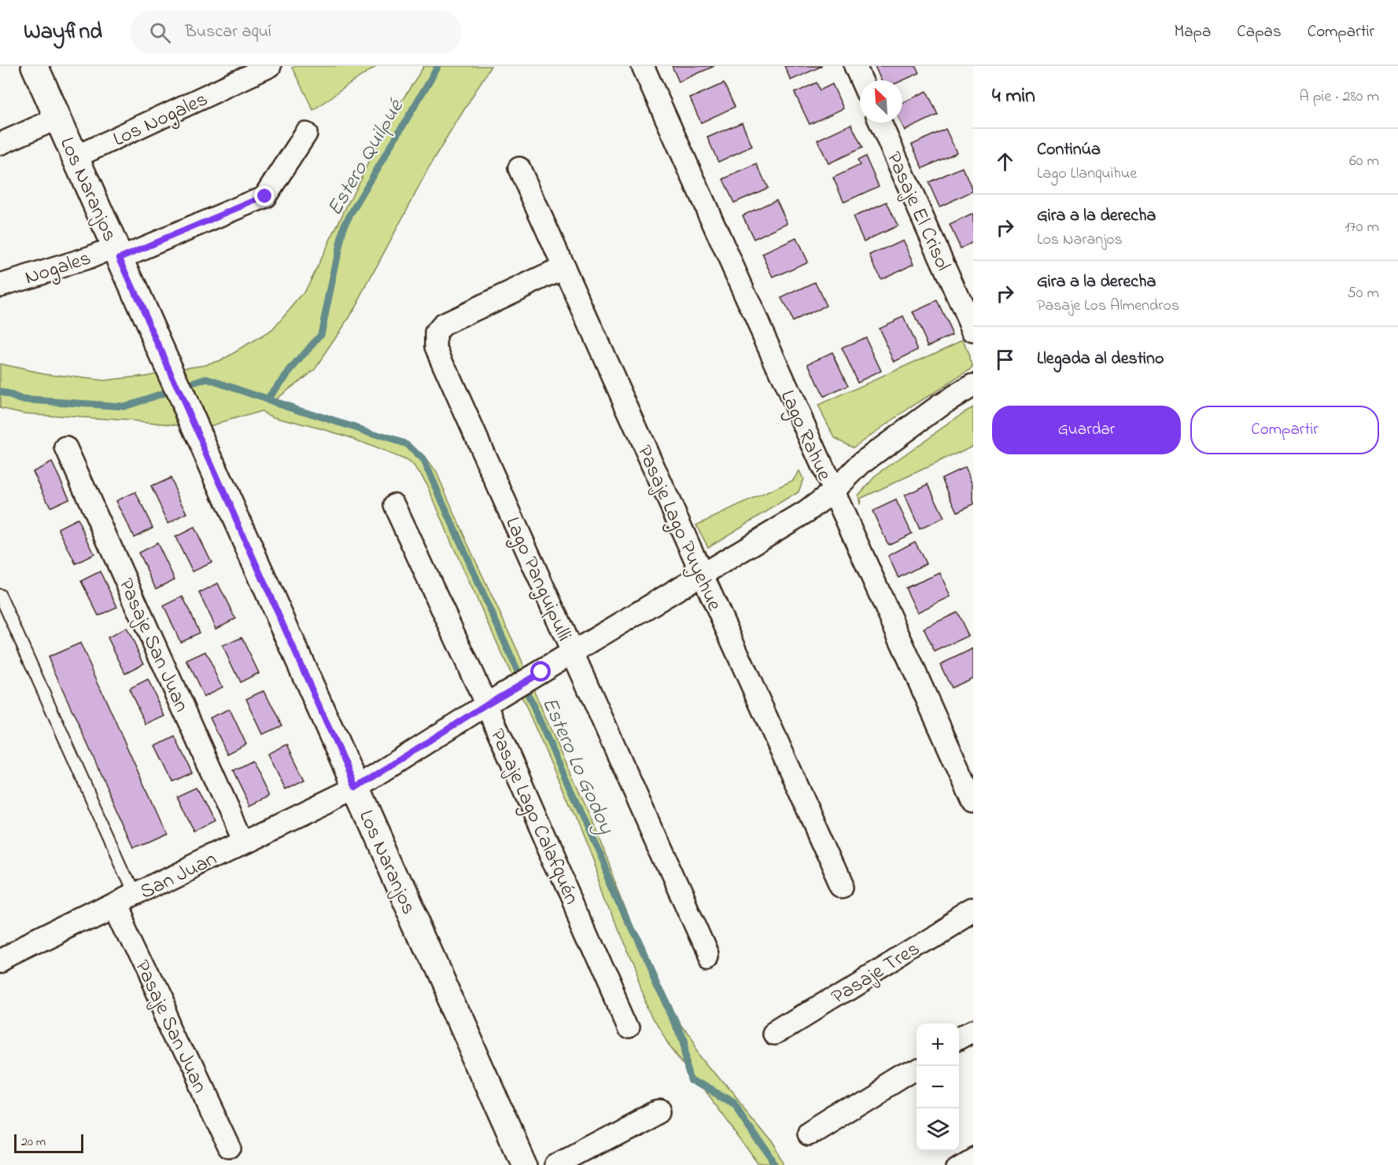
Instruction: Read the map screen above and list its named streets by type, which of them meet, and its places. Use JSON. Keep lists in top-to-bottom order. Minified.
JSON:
{"streets":{"street":["Los Nogales","Los Naranjos","Pasaje El Crisol","Nogales","Lago Rahue","Pasaje Lago Puyehue","Lago Panguipulli","Pasaje San Juan","Pasaje Lago Calafquén","San Juan","Pasaje Tres"]},"crossings":[["Los Nogales","Los Naranjos"],["Los Naranjos","Nogales"],["Los Naranjos","San Juan"],["Lago Rahue","San Juan"],["Pasaje Lago Puyehue","Lago Panguipulli"],["Pasaje Lago Puyehue","San Juan"],["Lago Panguipulli","San Juan"],["Pasaje San Juan","San Juan"],["Pasaje Lago Calafquén","San Juan"]],"water":["Estero Quilpué","Estero Lo Godoy"],"scale_bar":"20 m","north":"top left","page":{"header":"Wayfind","search":"Buscar aquí","nav":["Mapa","Capas","Compartir"],"heading":["4 min","A pie · 280 m"],"list":[["Continúa","Lago Llanquihue","60 m"],["Gira a la derecha","Los Naranjos","170 m"],["Gira a la derecha","Pasaje Los Almendros","50 m"],"Llegada al destino"],"buttons":["Guardar","Compartir"],"map_buttons":["+","−"],"scale":"20 m"}}
